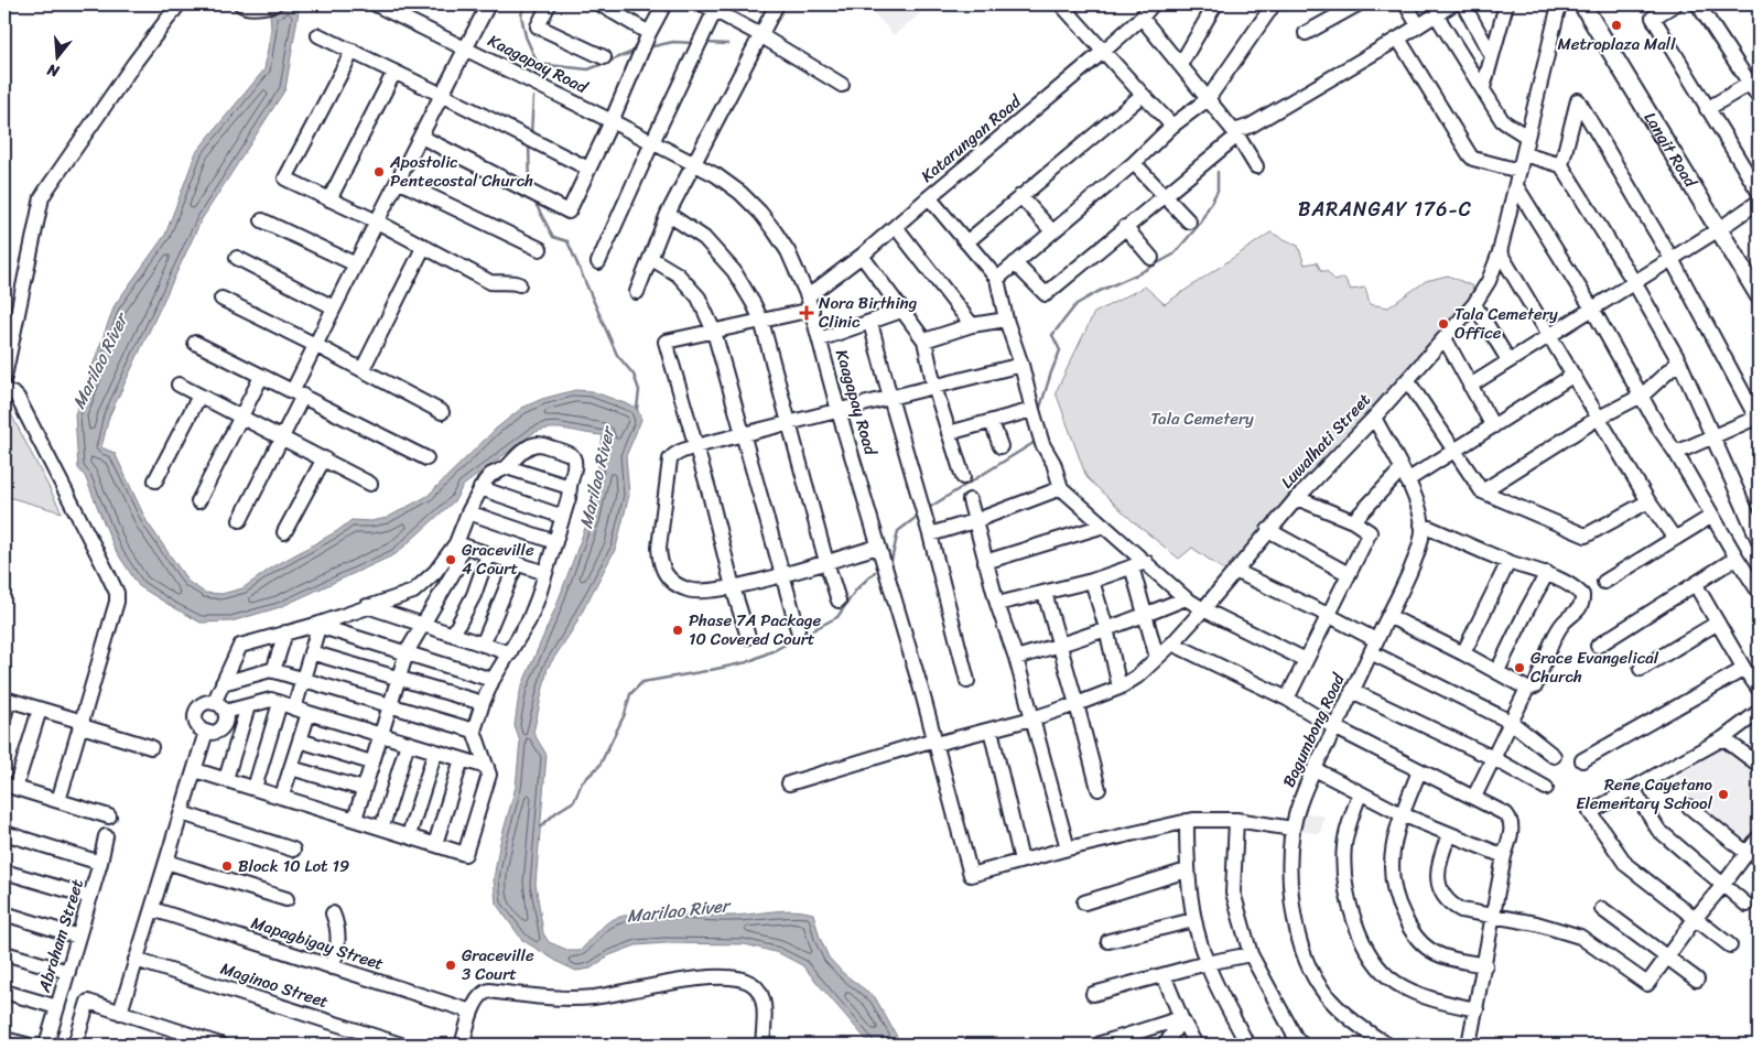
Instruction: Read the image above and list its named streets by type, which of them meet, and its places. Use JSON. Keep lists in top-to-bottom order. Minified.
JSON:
{"streets":{"main road":["Langit Road"],"street":["Kaagapay Road","Katarungan Road","Luwalhati Street","Bagumbong Road","Abraham Street","Mapagbigay Street","Maginoo Street"]},"crossings":[["Kaagapay Road","Katarungan Road"],["Kaagapay Road","Luwalhati Street"],["Luwalhati Street","Bagumbong Road"]],"districts":["BARANGAY 176-C"],"water":["Marilao River"],"parks":["Tala Cemetery"],"places":{"other":["Metroplaza Mall","Apostolic Pentecostal Church","Tala Cemetery Office","Graceville 4 Court","Phase 7A Package 10 Covered Court","Grace Evangelical Church","Rene Cayetano Elementary School","Block 10 Lot 19","Graceville 3 Court"],"health":["Nora Birthing Clinic"]},"north":"bottom"}
